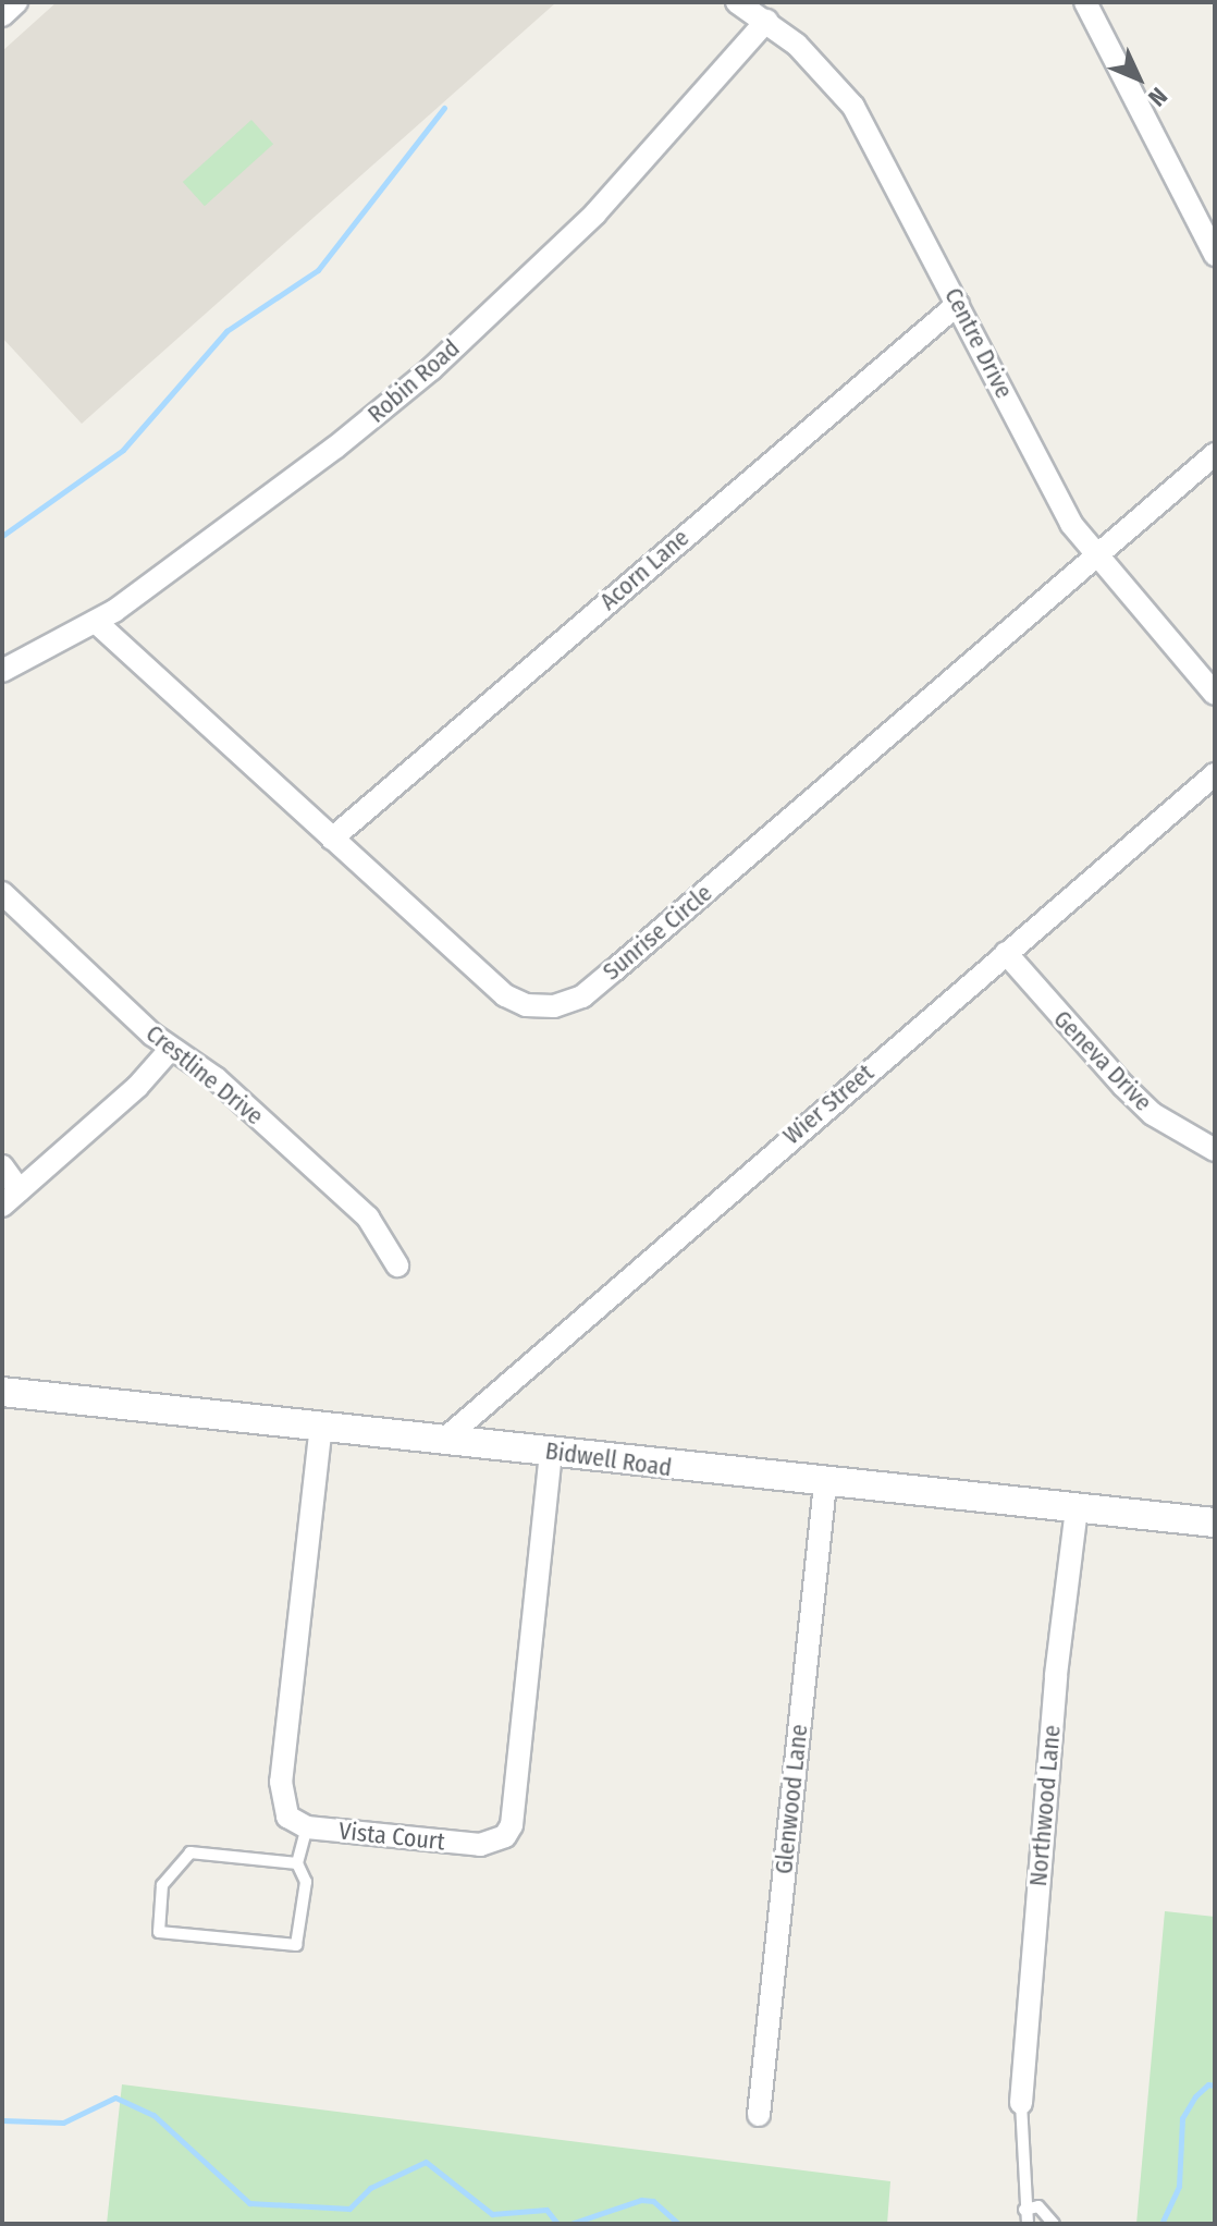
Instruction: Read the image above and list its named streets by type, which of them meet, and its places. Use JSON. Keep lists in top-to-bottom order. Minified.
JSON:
{"streets":{"street":["Centre Drive","Robin Road","Acorn Lane","Sunrise Circle","Geneva Drive","Crestline Drive","Wier Street","Bidwell Road","Glenwood Lane","Northwood Lane","Vista Court"]},"crossings":[["Centre Drive","Robin Road"],["Centre Drive","Acorn Lane"],["Centre Drive","Sunrise Circle"],["Robin Road","Sunrise Circle"],["Acorn Lane","Sunrise Circle"],["Geneva Drive","Wier Street"],["Wier Street","Bidwell Road"],["Bidwell Road","Glenwood Lane"],["Bidwell Road","Northwood Lane"],["Bidwell Road","Vista Court"]],"north":"bottom right"}
